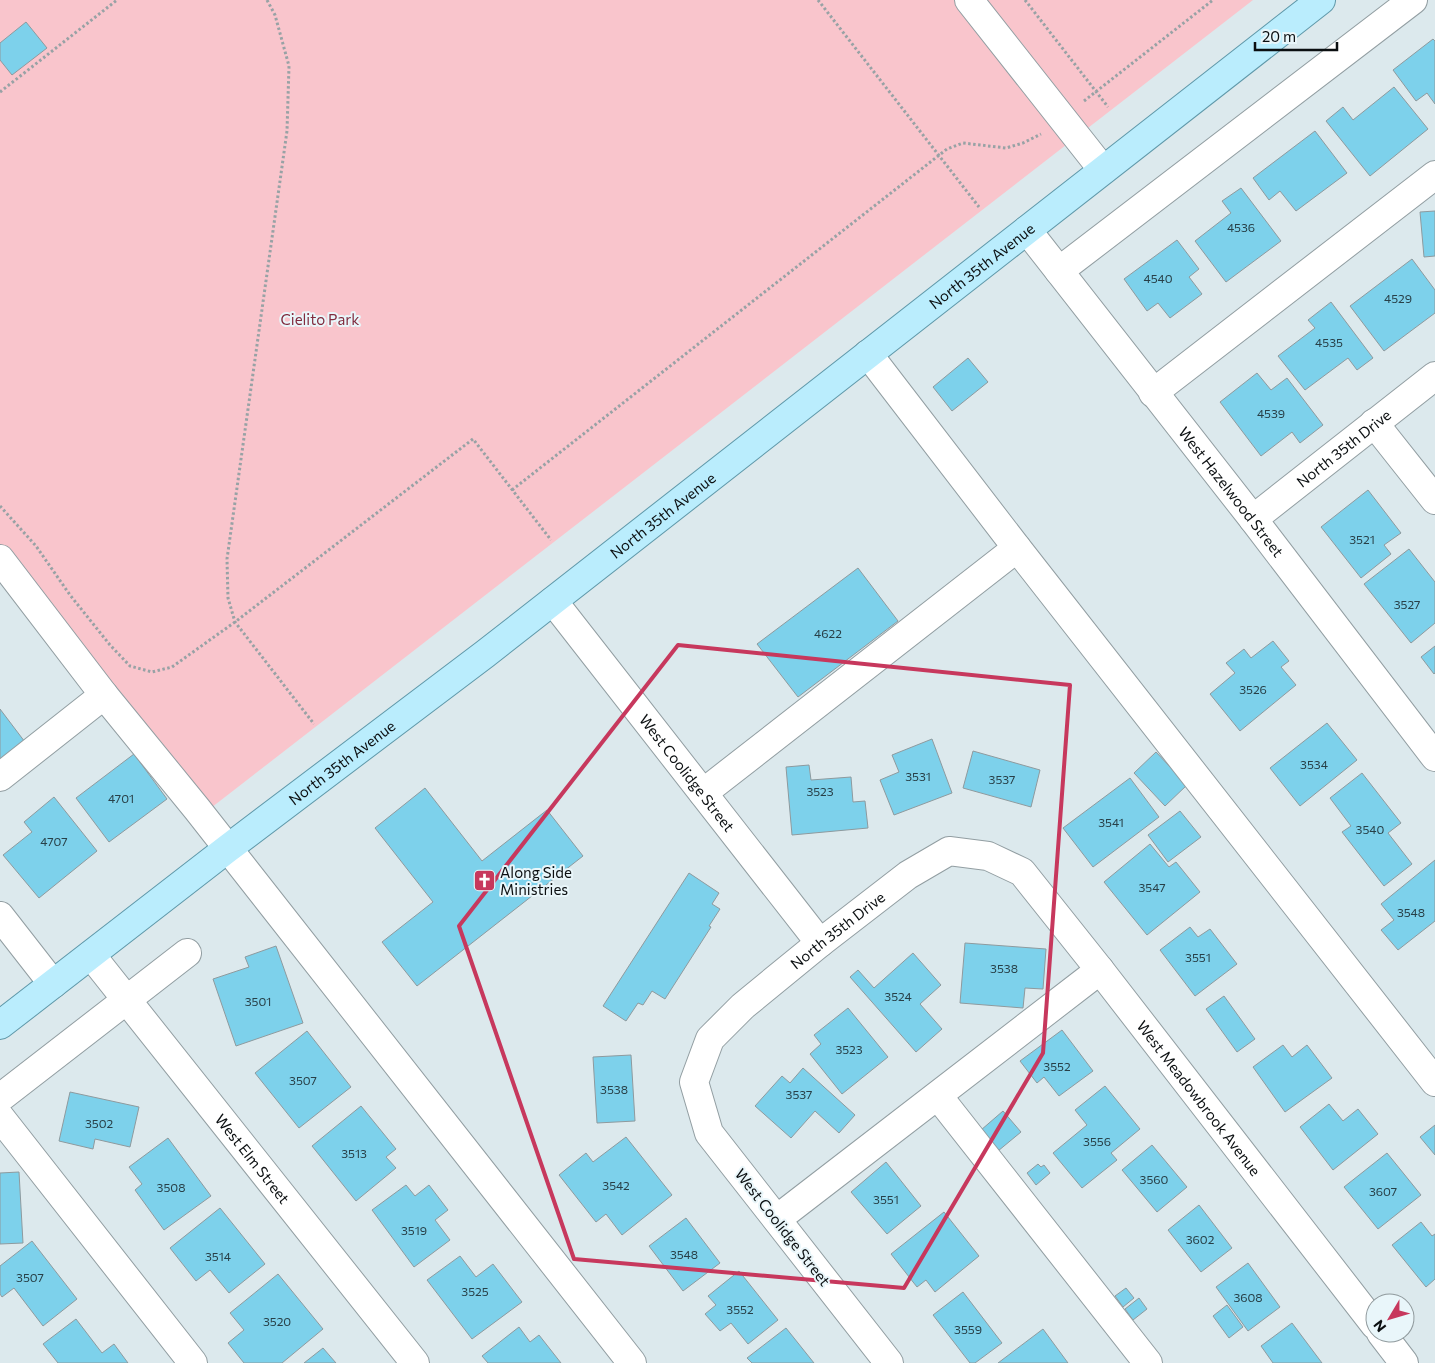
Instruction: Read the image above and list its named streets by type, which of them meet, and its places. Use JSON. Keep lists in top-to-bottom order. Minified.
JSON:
{"streets":{"main road":["North 35th Avenue"],"street":["North 35th Drive","West Hazelwood Street","West Coolidge Street","West Meadowbrook Avenue","West Elm Street"]},"crossings":[["North 35th Avenue","West Hazelwood Street"],["North 35th Avenue","West Coolidge Street"],["North 35th Avenue","West Elm Street"],["North 35th Drive","West Hazelwood Street"],["North 35th Drive","West Coolidge Street"],["North 35th Drive","West Meadowbrook Avenue"]],"parks":["Cielito Park"],"places":{"church":["Along Side Ministries"]},"house_numbers":["4536","4540","4529","4535","4539","3521","3527","4622","3526","3534","3531","3537","3523","4701","3541","3540","4707","3547","3548","3551","3538","3524","3501","3523","3552","3507","3538","3537","3502","3556","3513","3560","3542","3508","3607","3551","3519","3602","3548","3514","3507","3525","3608","3552","3520","3559"],"scale_bar":"20 m","north":"bottom left"}
